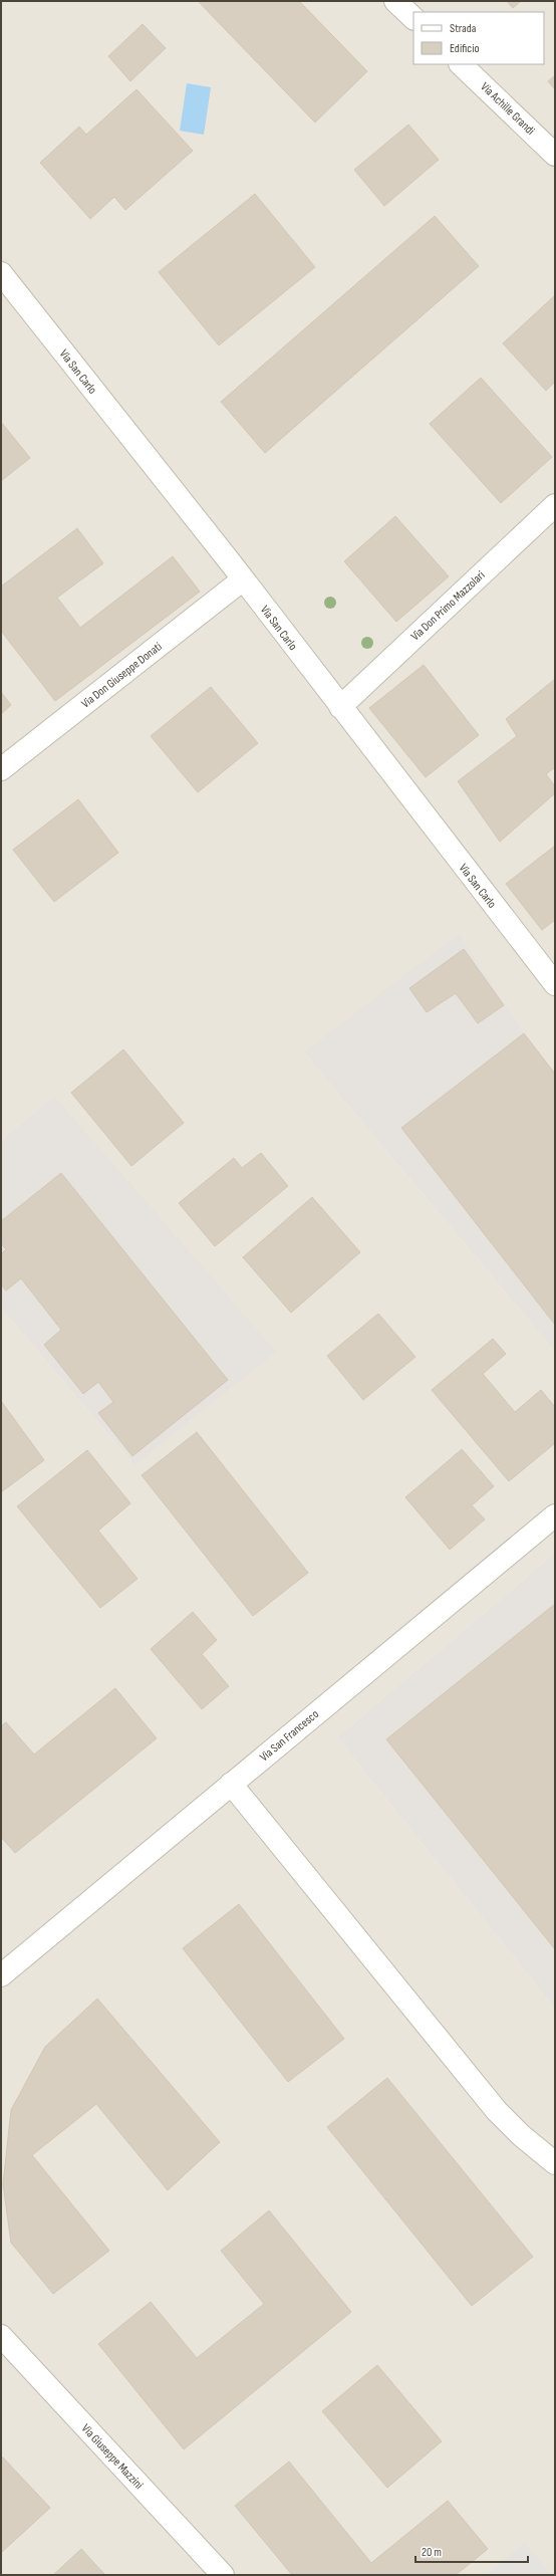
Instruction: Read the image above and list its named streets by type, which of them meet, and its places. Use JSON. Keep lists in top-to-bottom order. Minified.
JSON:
{"streets":{"street":["Via Achille Grandi","Via San Carlo","Via Don Primo Mazzolari","Via Don Giuseppe Donati","Via San Francesco","Via Giuseppe Mazzini"]},"crossings":[["Via San Carlo","Via Don Primo Mazzolari"],["Via San Carlo","Via Don Giuseppe Donati"]],"legend":["Strada","Edificio"],"scale_bar":"20 m"}
